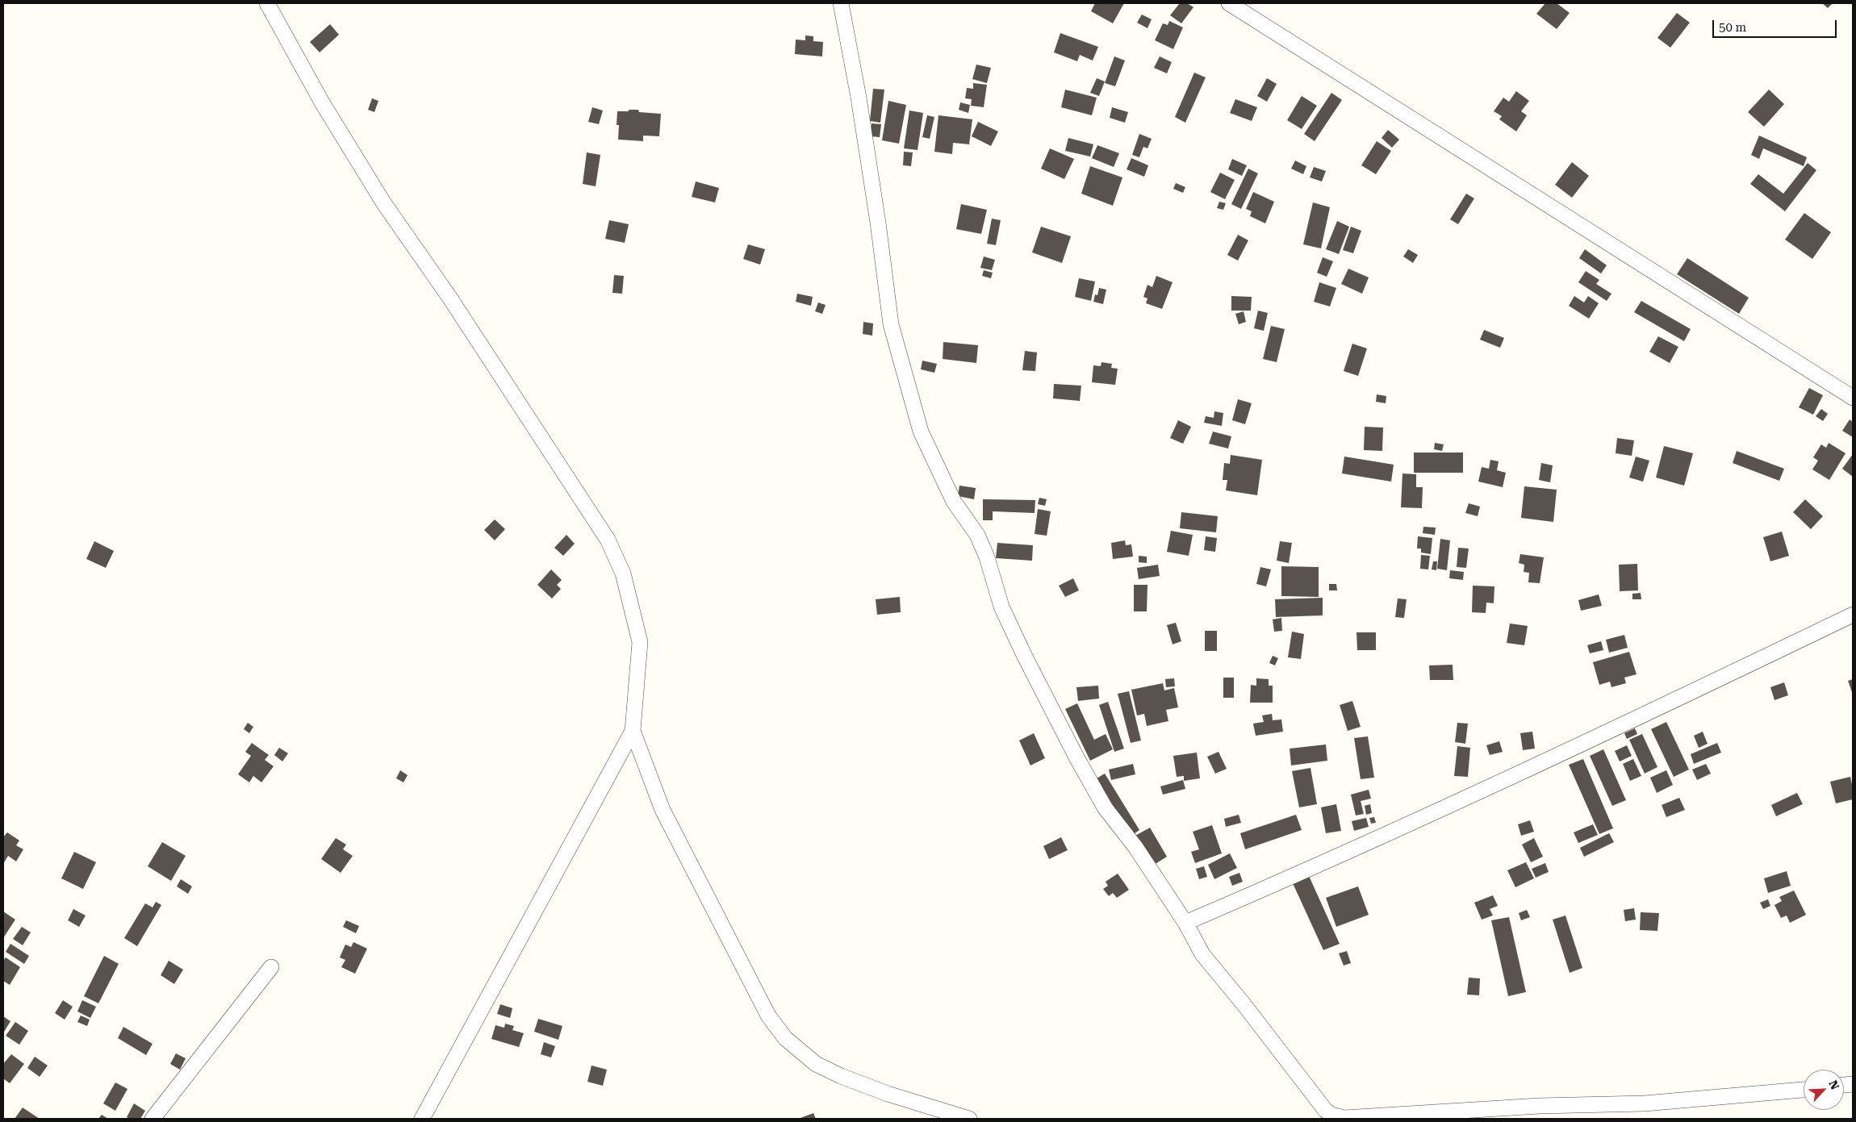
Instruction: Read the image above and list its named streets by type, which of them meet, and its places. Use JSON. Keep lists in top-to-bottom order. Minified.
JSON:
{"scale_bar":"50 m","north":"top right"}
